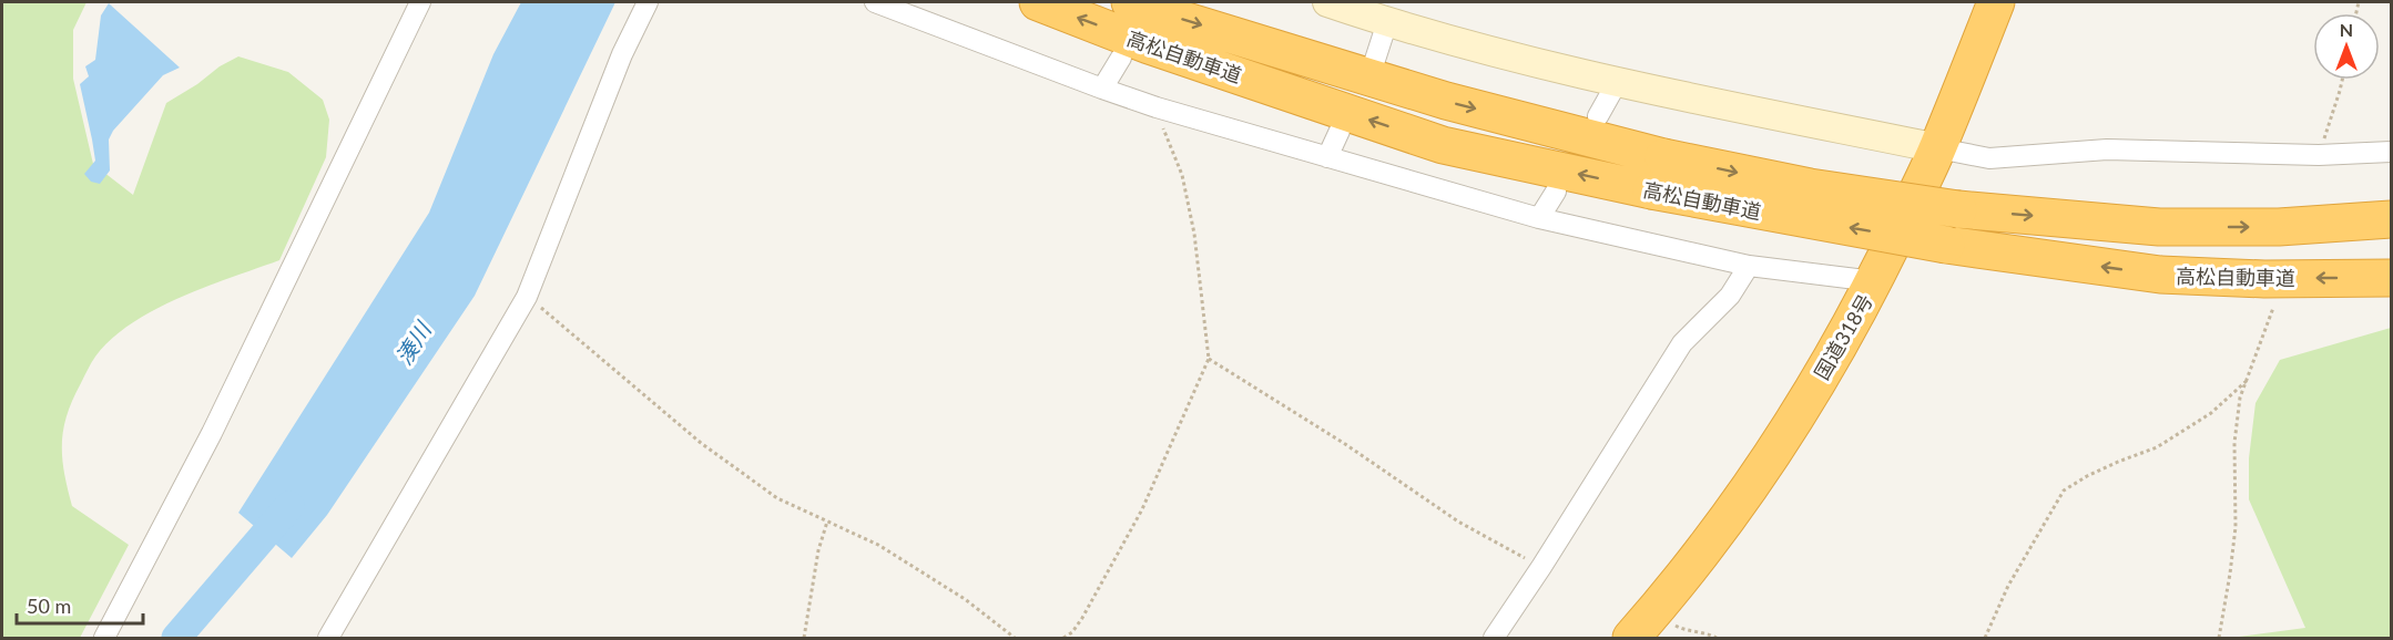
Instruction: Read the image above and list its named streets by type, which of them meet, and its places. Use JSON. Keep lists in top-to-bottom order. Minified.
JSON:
{"streets":{"highway":["高松自動車道","国道318号"]},"water":["湊川"],"scale_bar":"50 m","north":"top"}
